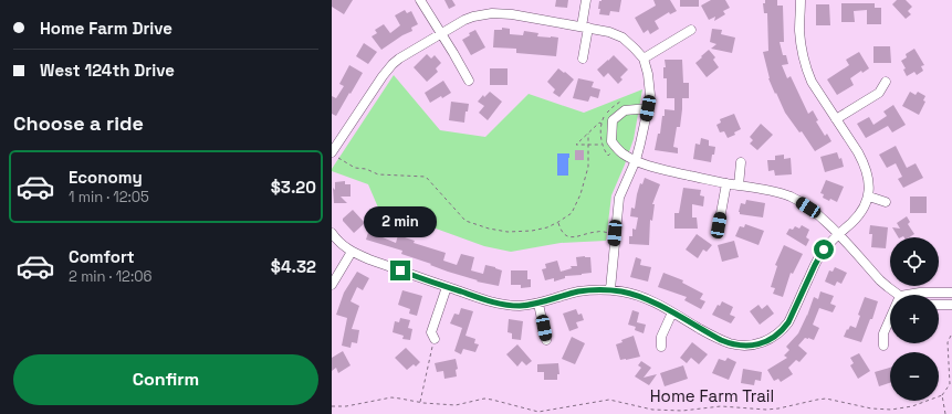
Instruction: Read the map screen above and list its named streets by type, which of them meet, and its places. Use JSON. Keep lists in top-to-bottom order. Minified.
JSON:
{"streets":{"path":["Home Farm Trail"]},"page":{"banner":["Home Farm Drive","West 124th Drive"],"heading":"Choose a ride","list":[{"name":"Economy","note":"1 min · 12:05","value":"$3.20"},{"name":"Comfort","note":"2 min · 12:06","value":"$4.32"}],"bubble":"2 min","map_buttons":["+","−"],"buttons":"Confirm"}}
